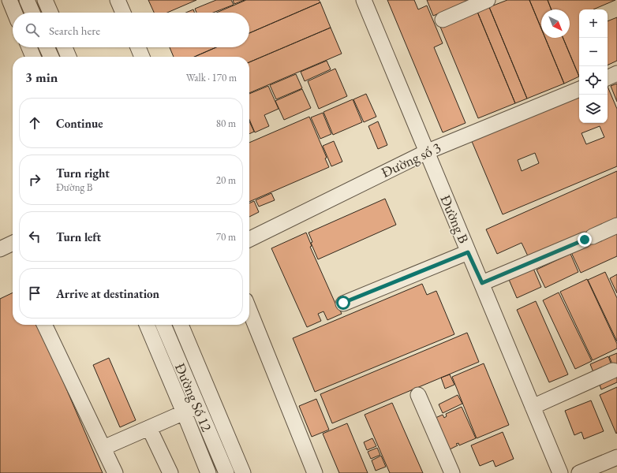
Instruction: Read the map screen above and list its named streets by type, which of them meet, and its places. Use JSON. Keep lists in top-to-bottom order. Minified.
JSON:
{"streets":{"street":["Đường số 3","Đường B","Đường Số 12"]},"crossings":[["Đường số 3","Đường B"]],"north":"bottom right","page":{"map_buttons":["+","−"],"search":"Search here","heading":["3 min","Walk · 170 m"],"list":[["Continue","80 m"],["Turn right","Đường B","20 m"],["Turn left","70 m"],"Arrive at destination"]}}
